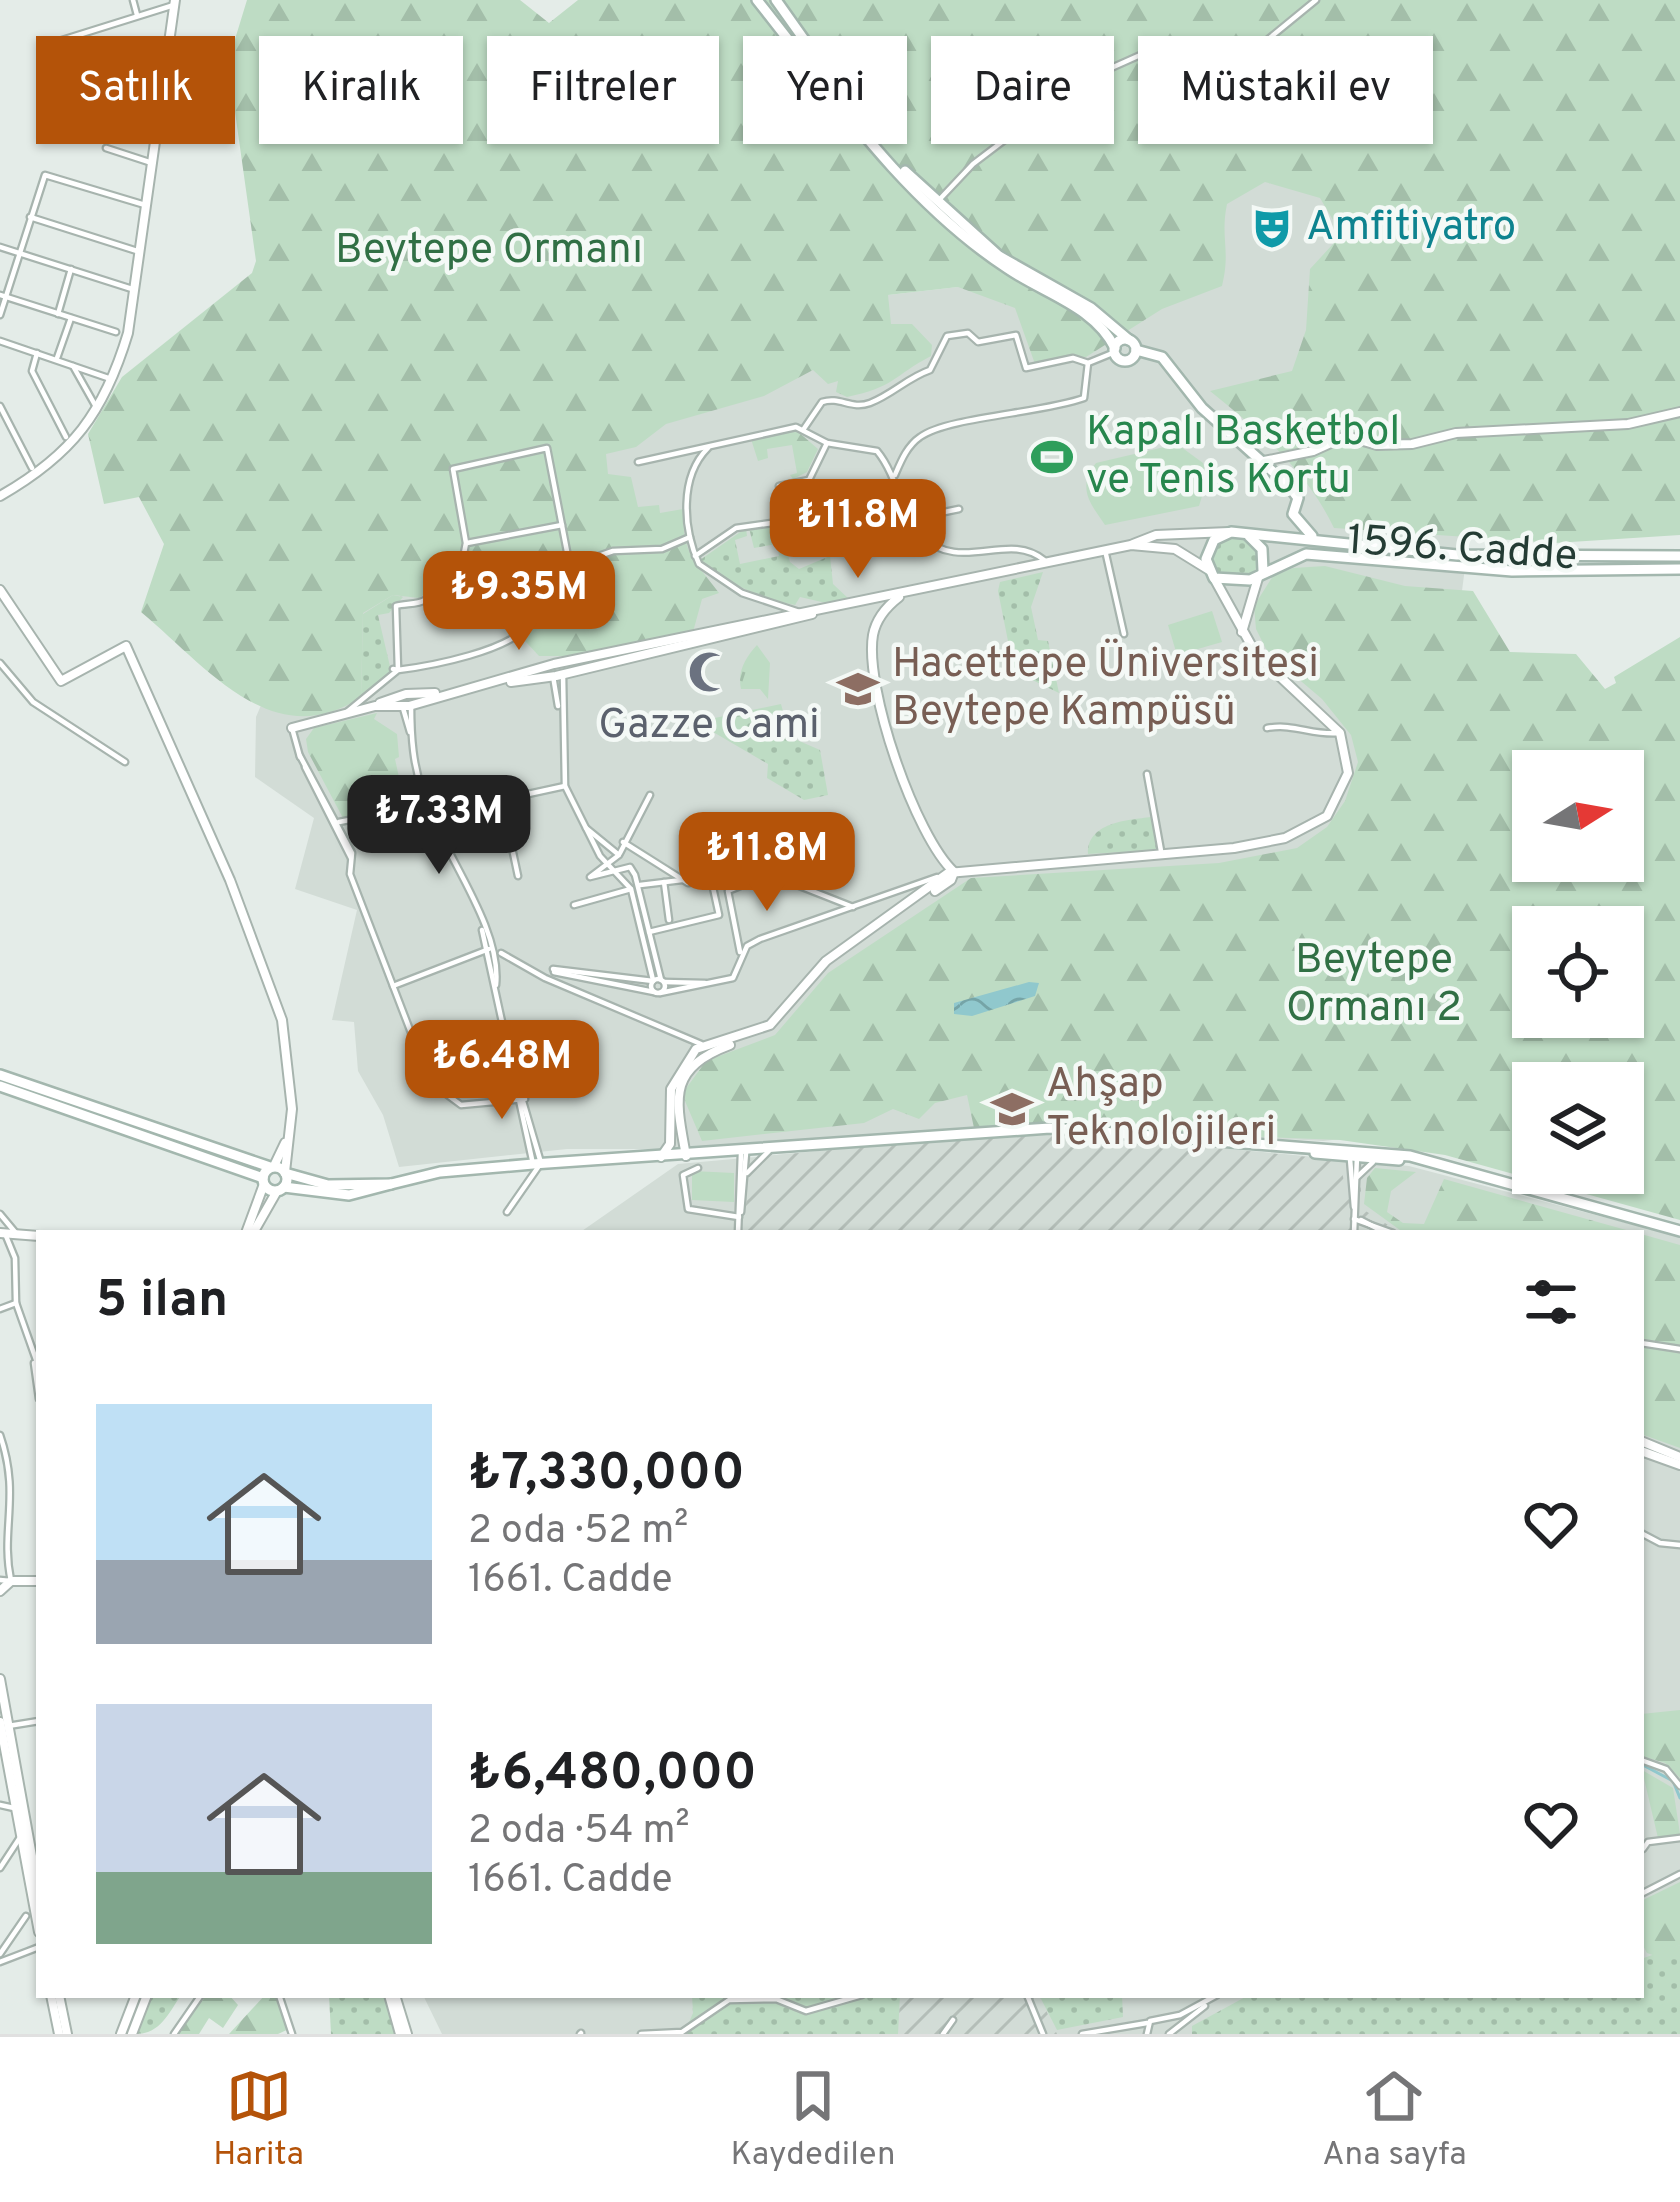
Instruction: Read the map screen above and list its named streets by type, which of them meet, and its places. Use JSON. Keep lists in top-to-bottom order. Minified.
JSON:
{"streets":{"main road":["1596. Cadde"]},"parks":["Beytepe Ormanı","Beytepe Ormanı 2"],"places":{"theatre":["Amfitiyatro"],"sports":["Kapalı Basketbol ve Tenis Kortu"],"mosque":["Gazze Cami"],"school or university":["Hacettepe Üniversitesi Beytepe Kampüsü","Ahşap Teknolojileri"]},"north":"right","page":{"chip":["Satılık","Kiralık","Filtreler","Yeni","Daire","Müstakil ev"],"price":["₺11.8M","₺9.35M","₺7.33M","₺11.8M","₺6.48M"],"heading":"5 ilan","list":[{"name":"₺7,330,000","note":"2 oda · 52 m² · 1661. Cadde"},{"name":"₺6,480,000","note":"2 oda · 54 m² · 1661. Cadde"}],"tabs":["Harita","Kaydedilen","Ana sayfa"]}}
